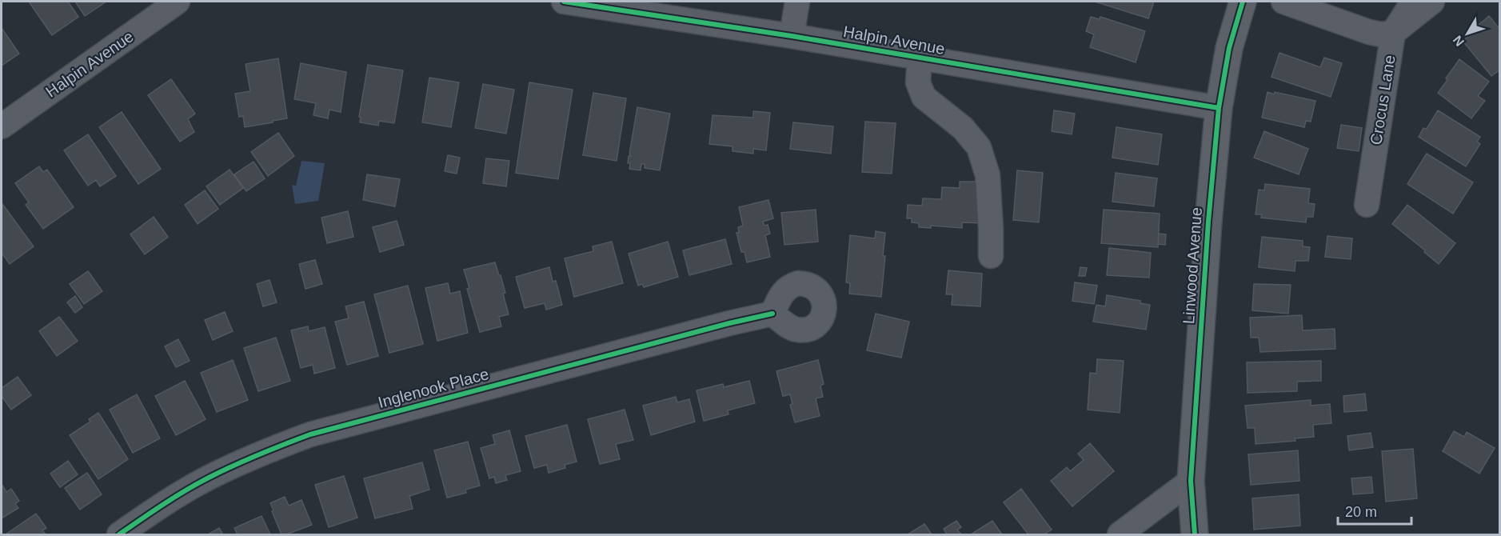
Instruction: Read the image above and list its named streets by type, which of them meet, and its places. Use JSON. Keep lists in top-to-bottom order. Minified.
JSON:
{"streets":{"main road":["Linwood Avenue"],"street":["Halpin Avenue","Crocus Lane","Inglenook Place"]},"crossings":[["Halpin Avenue","Linwood Avenue"]],"scale_bar":"20 m","north":"bottom left"}
